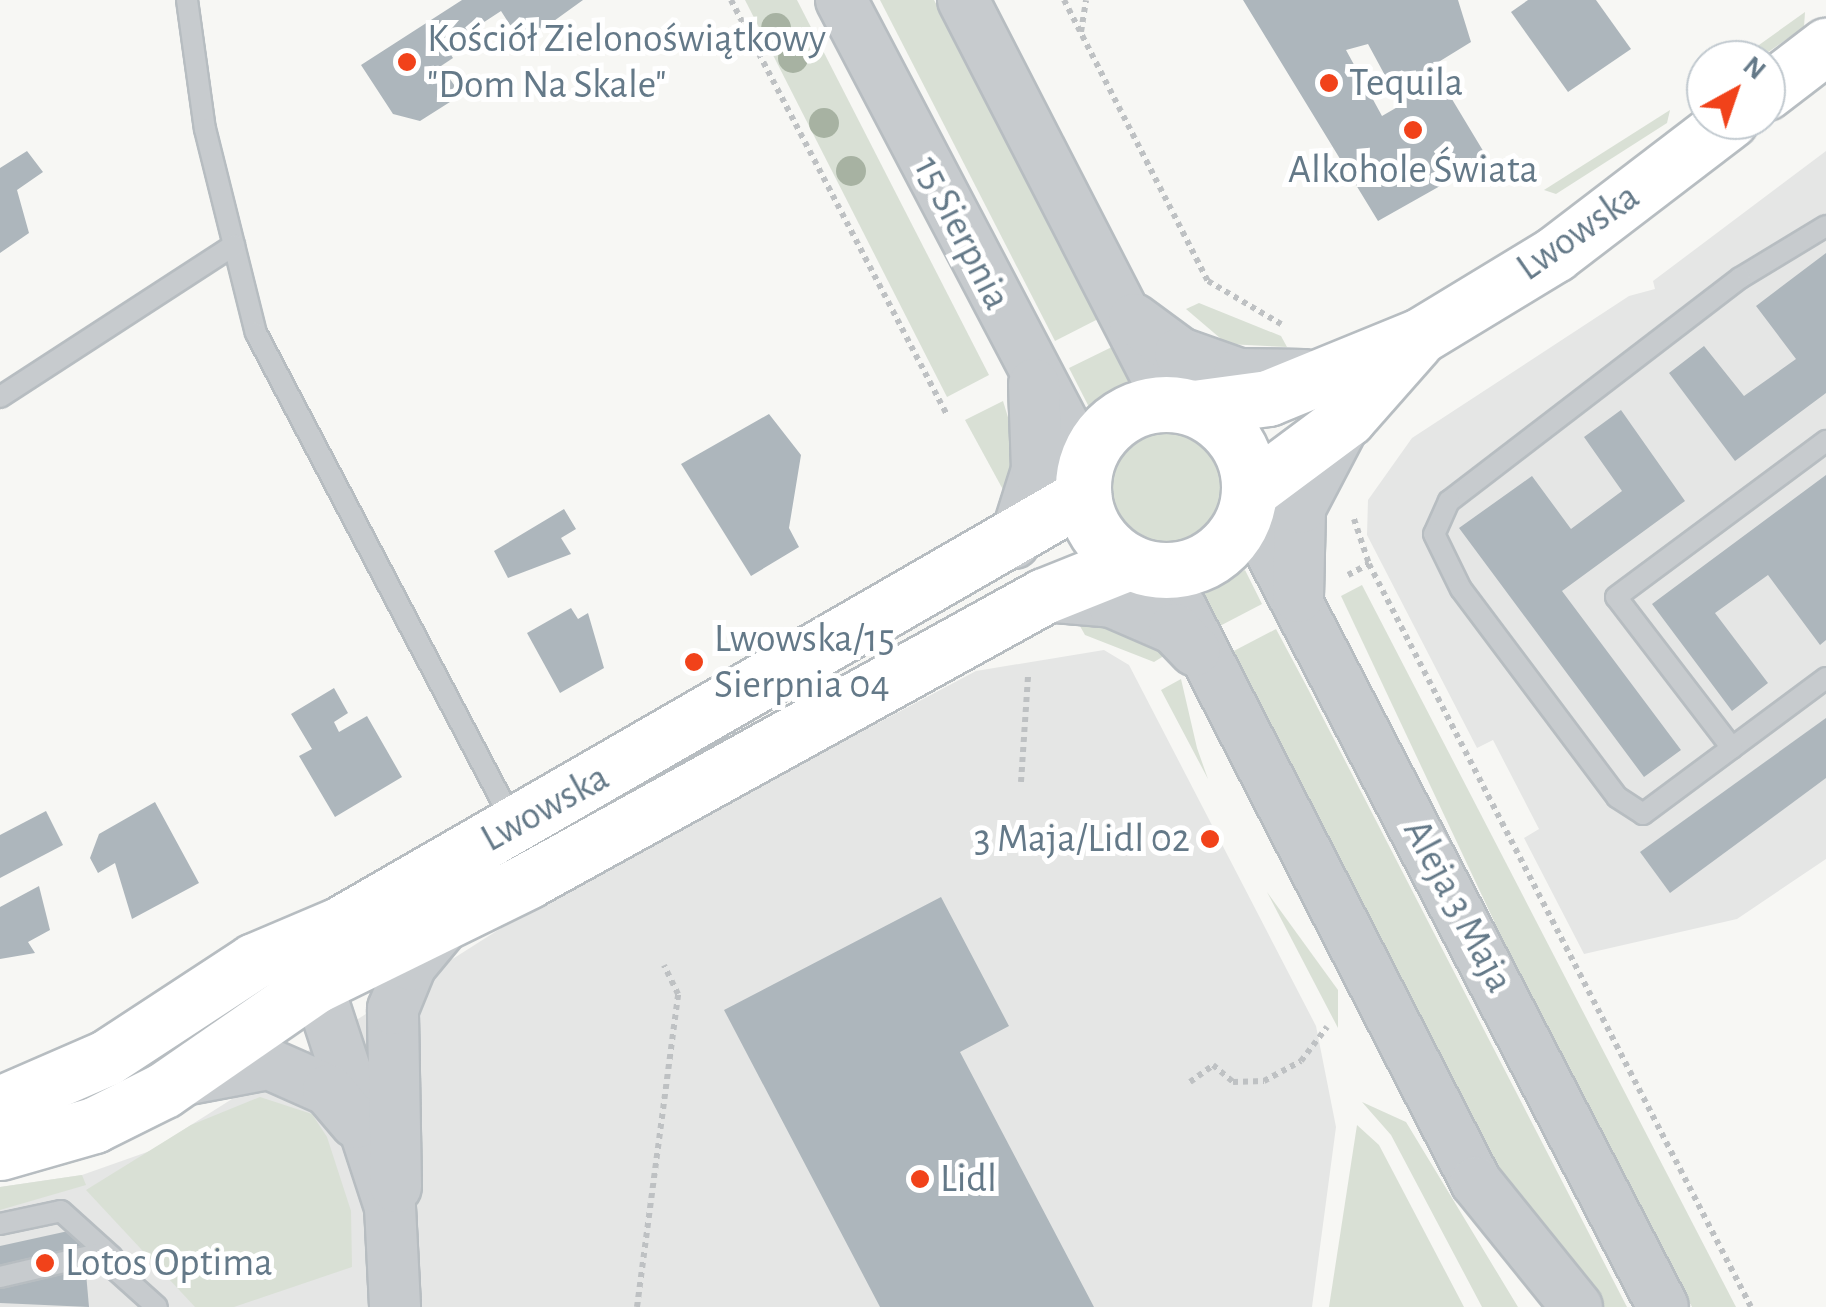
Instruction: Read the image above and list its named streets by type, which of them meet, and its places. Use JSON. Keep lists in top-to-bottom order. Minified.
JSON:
{"streets":{"main road":["Lwowska"],"street":["15 Sierpnia","Aleja 3 Maja"]},"crossings":[["Lwowska","15 Sierpnia"],["Lwowska","Aleja 3 Maja"],["15 Sierpnia","Aleja 3 Maja"]],"places":["Kościół Zielonoświątkowy \"Dom Na Skale\"","Tequila","Alkohole Świata","Lwowska/15 Sierpnia 04","3 Maja/Lidl 02","Lidl","Lotos Optima"],"north":"top right"}
